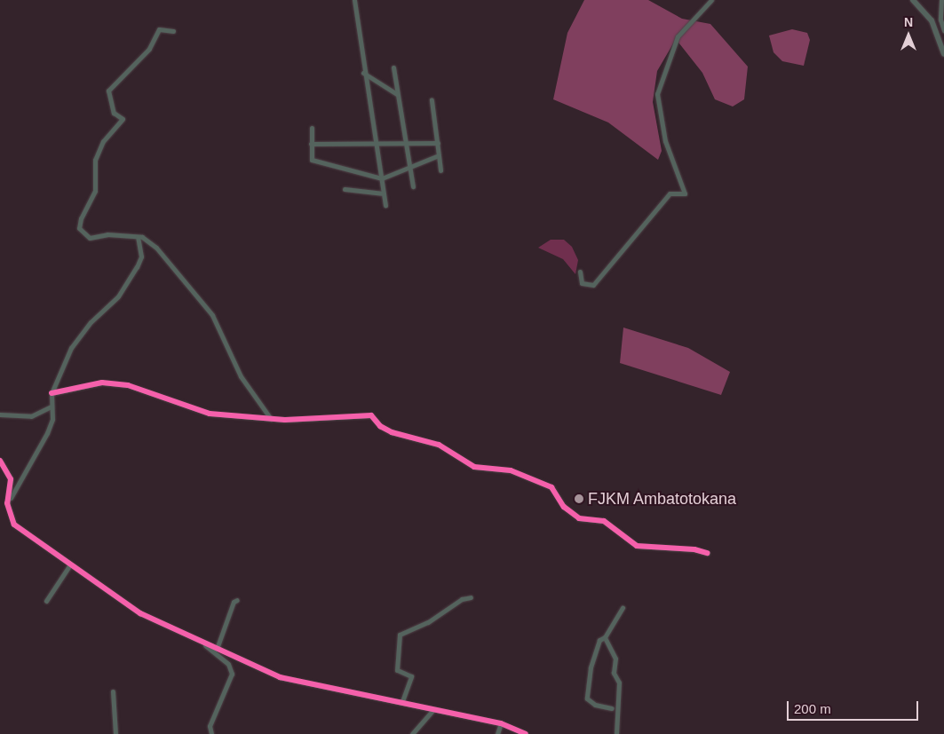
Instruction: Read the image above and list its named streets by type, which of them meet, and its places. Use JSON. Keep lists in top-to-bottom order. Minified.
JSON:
{"places":["FJKM Ambatotokana"],"scale_bar":"200 m","north":"top"}
